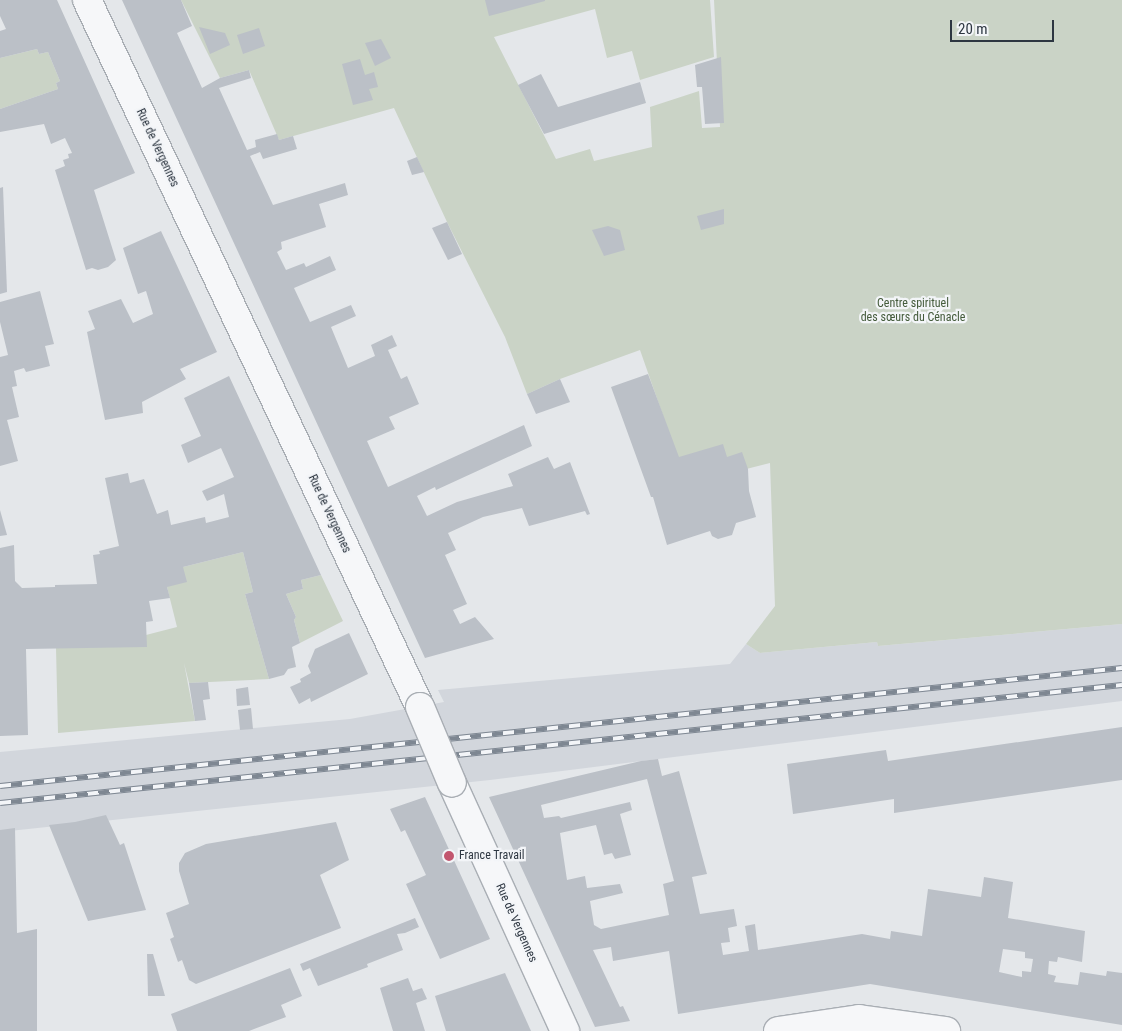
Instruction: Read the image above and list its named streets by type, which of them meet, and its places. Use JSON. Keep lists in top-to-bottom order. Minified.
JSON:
{"streets":{"street":["Rue de Vergennes"]},"parks":["Centre spirituel des sœurs du Cénacle"],"places":["France Travail"],"scale_bar":"20 m"}
